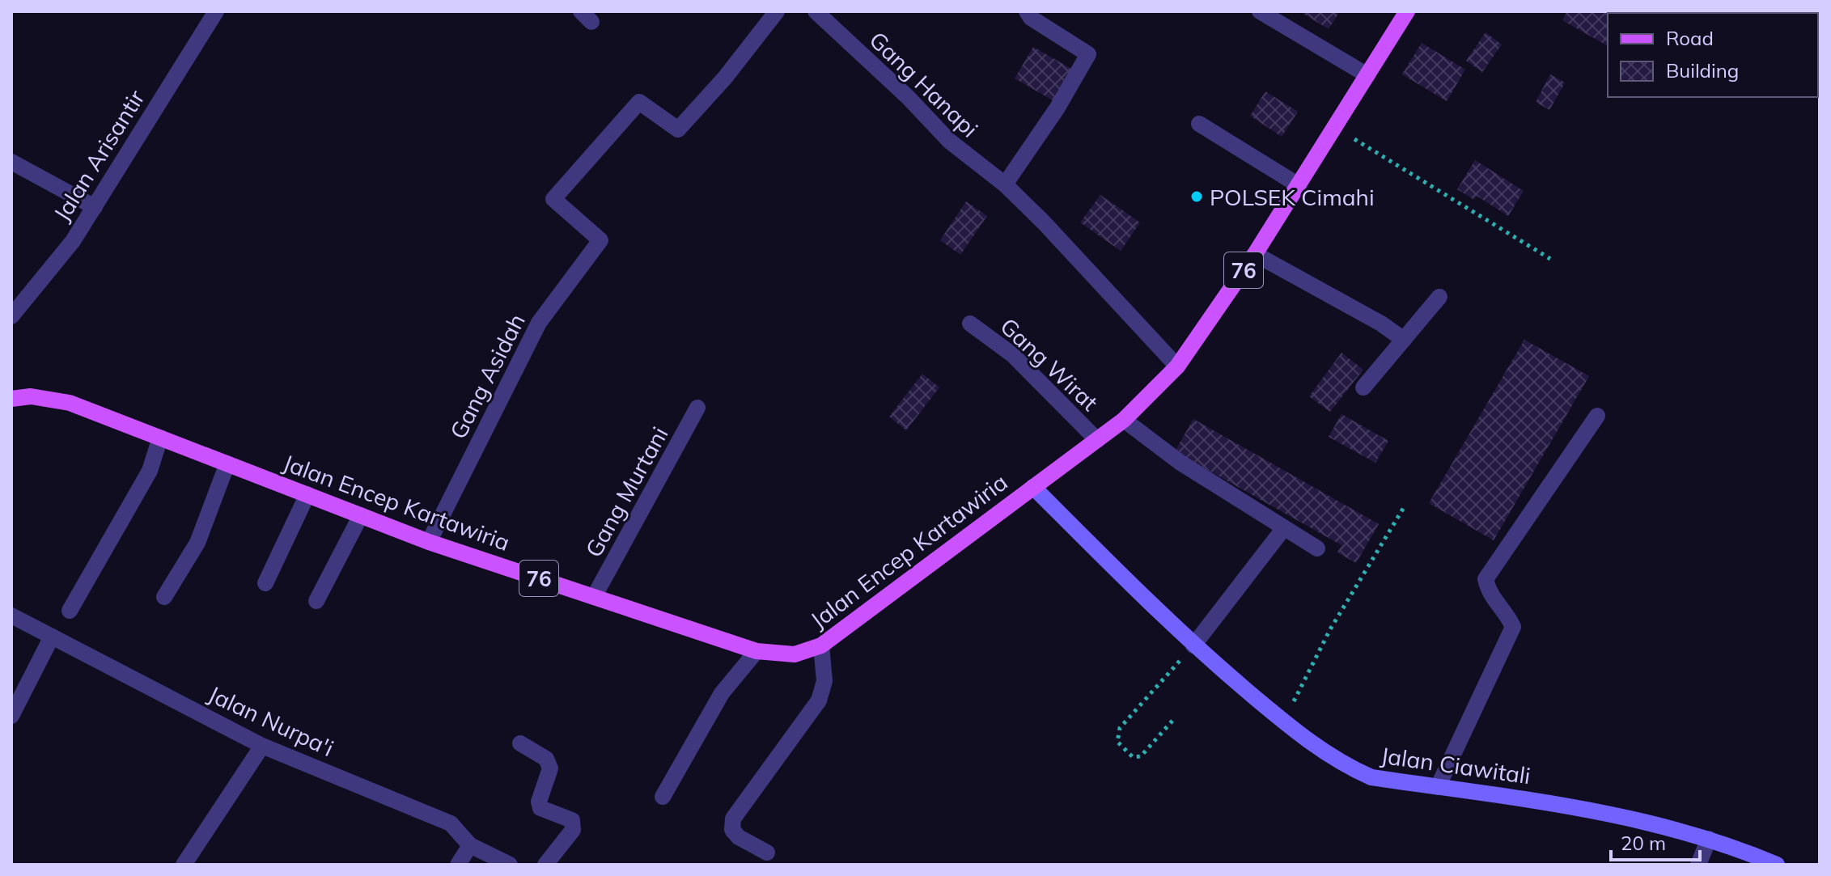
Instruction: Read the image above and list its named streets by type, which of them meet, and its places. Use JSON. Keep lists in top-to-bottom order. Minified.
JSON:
{"streets":{"main road":["76","Jalan Encep Kartawiria","Jalan Ciawitali"],"street":["Gang Hanapi","Jalan Arisantir","Gang Wirat","Gang Asidah","Gang Murtani","Jalan Nurpa'i"]},"crossings":[["Gang Hanapi","Jalan Encep Kartawiria"],["Gang Wirat","Jalan Encep Kartawiria"],["Gang Asidah","Jalan Encep Kartawiria"],["Gang Murtani","Jalan Encep Kartawiria"],["Jalan Encep Kartawiria","Jalan Ciawitali"]],"places":["POLSEK Cimahi"],"legend":["Road","Building"],"scale_bar":"20 m"}
